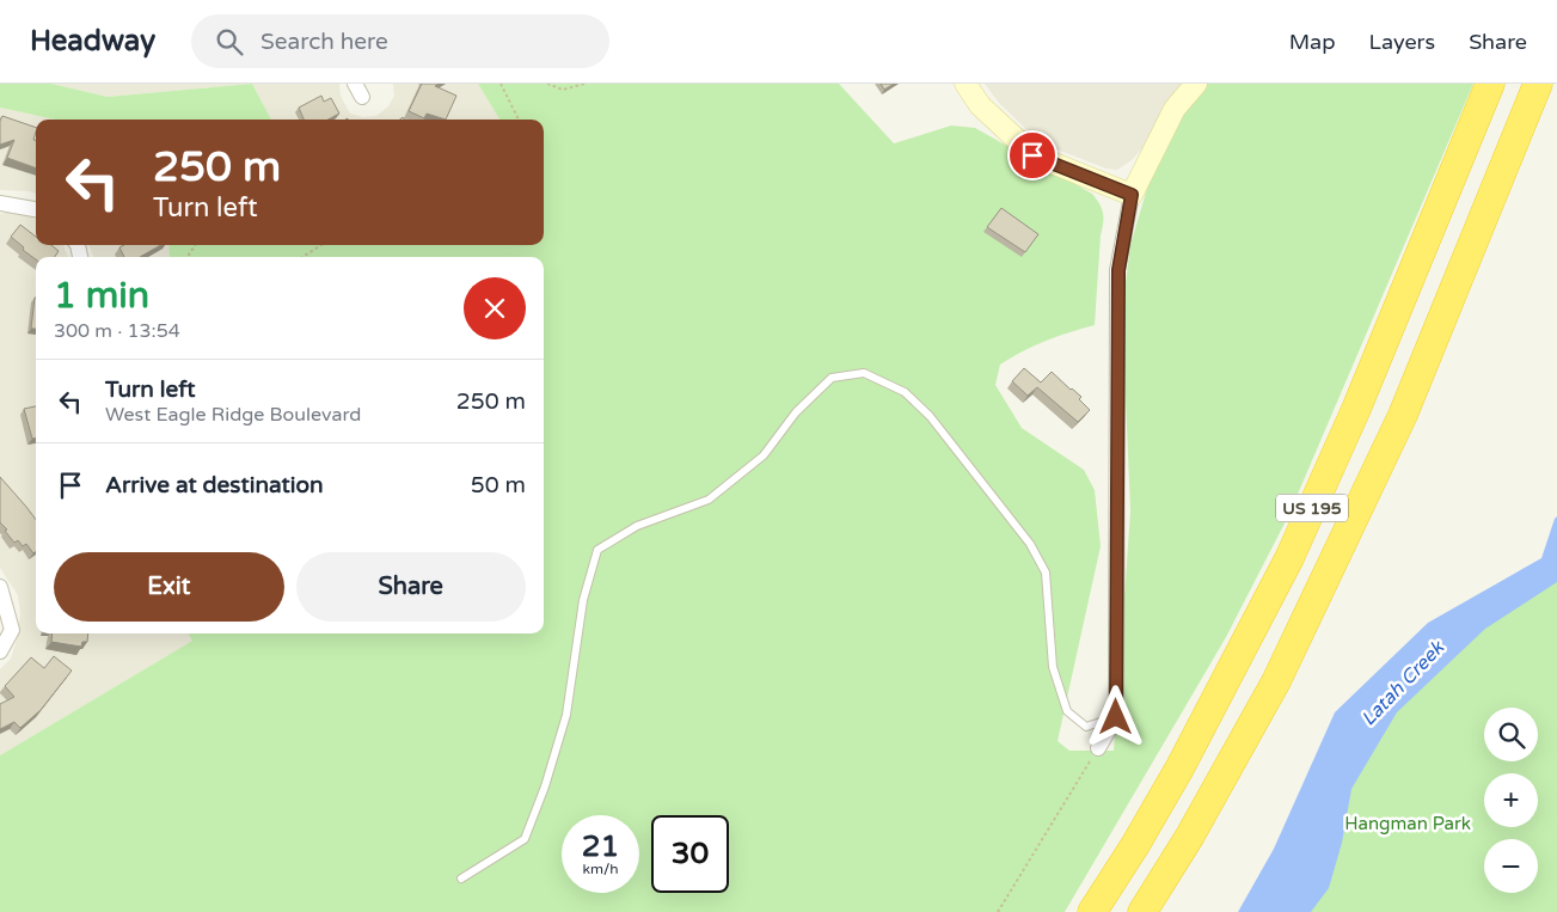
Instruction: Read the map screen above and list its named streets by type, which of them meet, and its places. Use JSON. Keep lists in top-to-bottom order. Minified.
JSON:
{"streets":{"highway":["US 195"]},"water":["Latah Creek"],"parks":["Hangman Park"],"page":{"header":"Headway","search":"Search here","nav":["Map","Layers","Share"],"turn":["250 m","Turn left"],"heading":["1 min","300 m · 13:54"],"list":[{"name":"Turn left","note":"West Eagle Ridge Boulevard","value":"250 m"},{"name":"Arrive at destination","value":"50 m"}],"buttons":["Exit","Share"],"map_buttons":["+","−"],"speed":"21 km/h","limit":"30"}}
